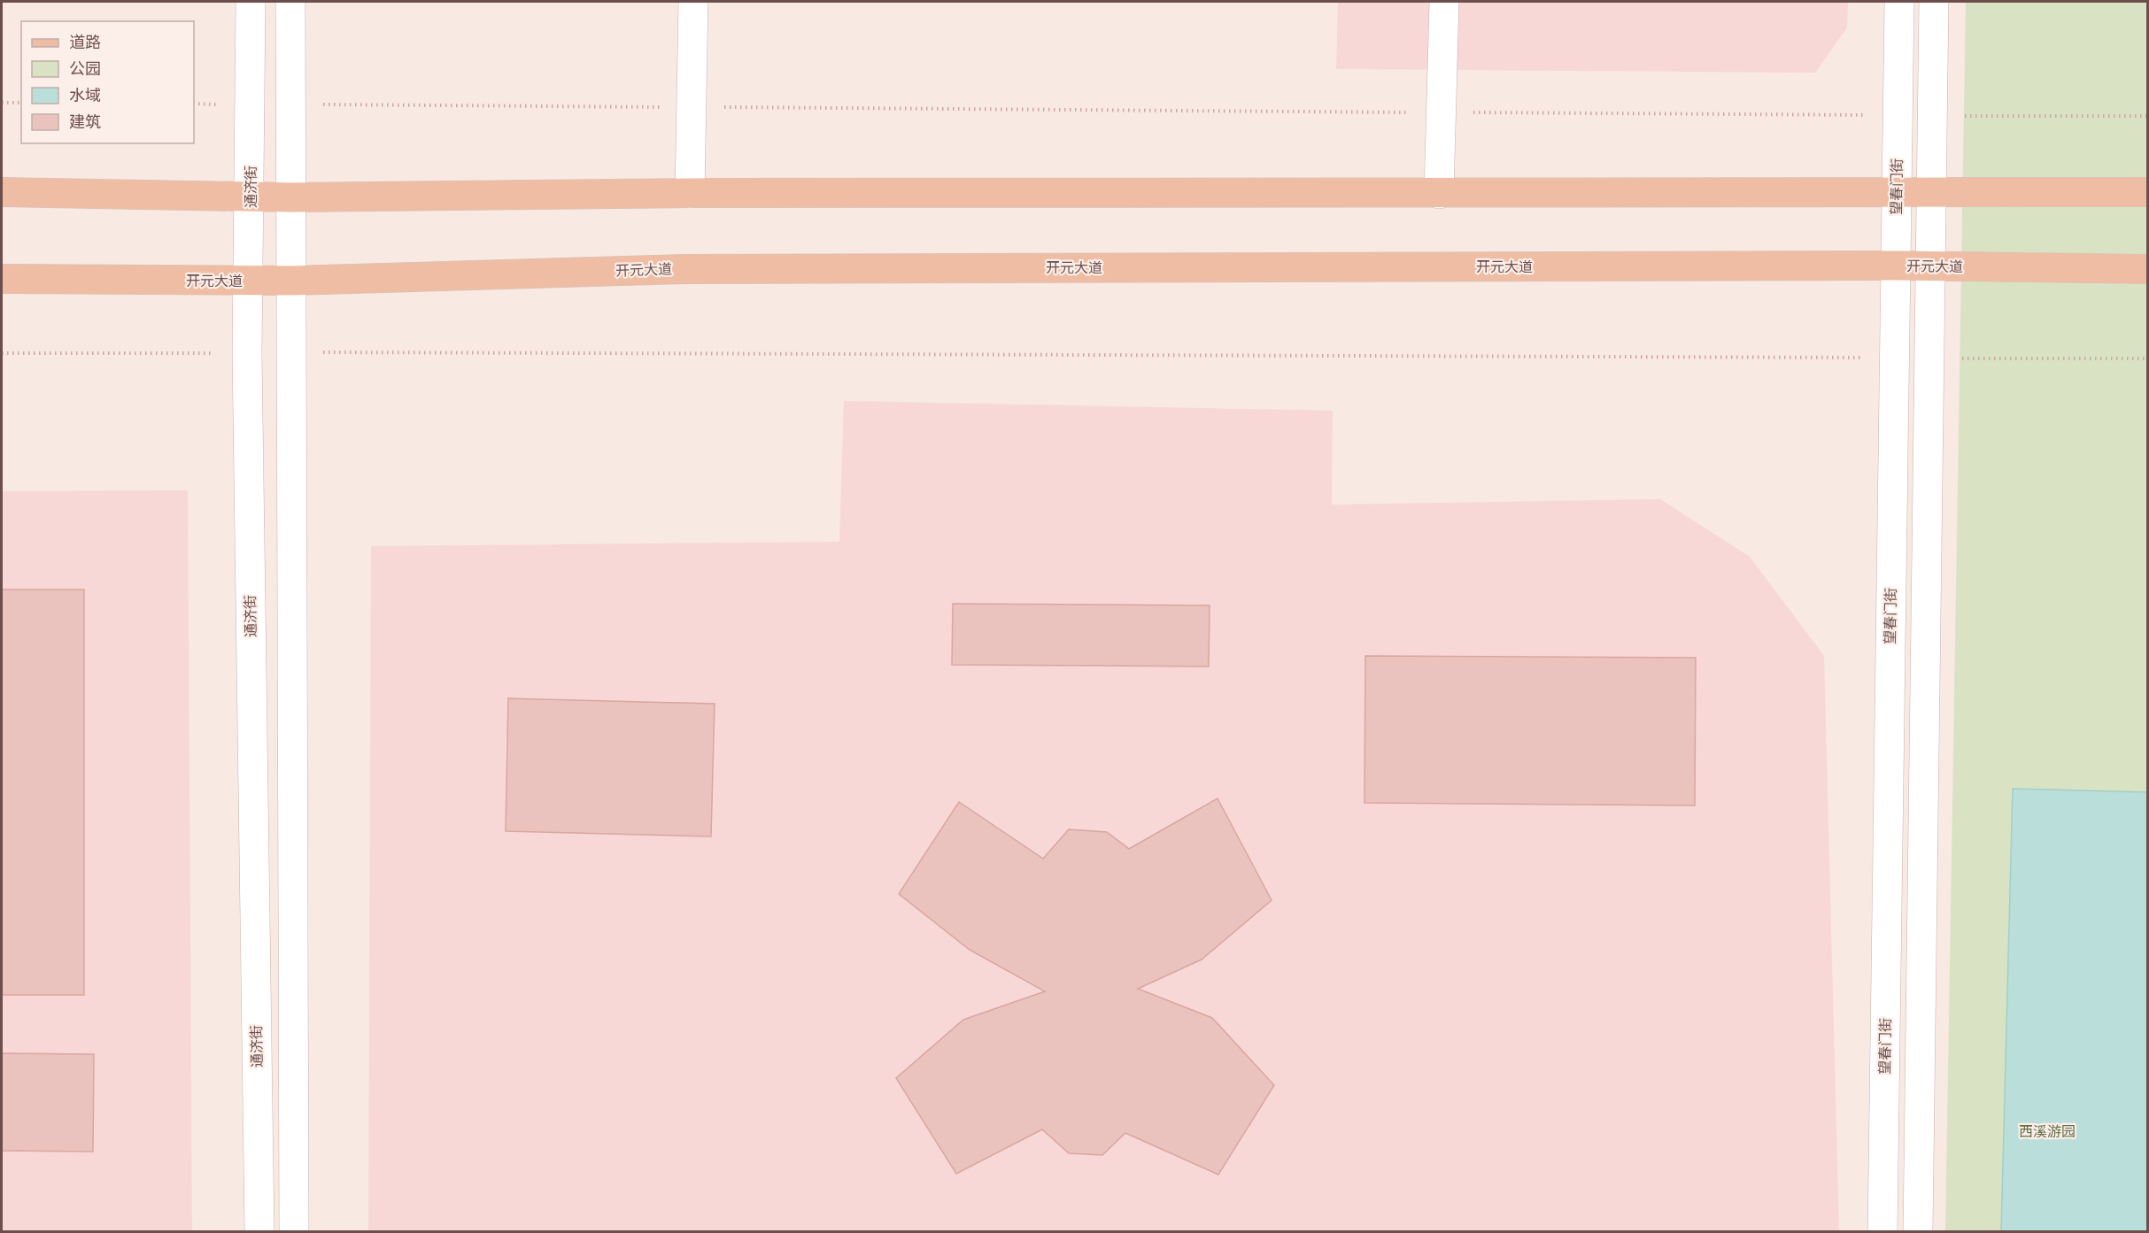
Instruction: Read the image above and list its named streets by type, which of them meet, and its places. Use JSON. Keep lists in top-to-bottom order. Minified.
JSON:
{"streets":{"main road":["开元大道"],"street":["通济街","望春门街"]},"crossings":[["通济街","开元大道"],["望春门街","开元大道"]],"parks":["西溪游园"],"legend":["道路","公园","水域","建筑"]}
